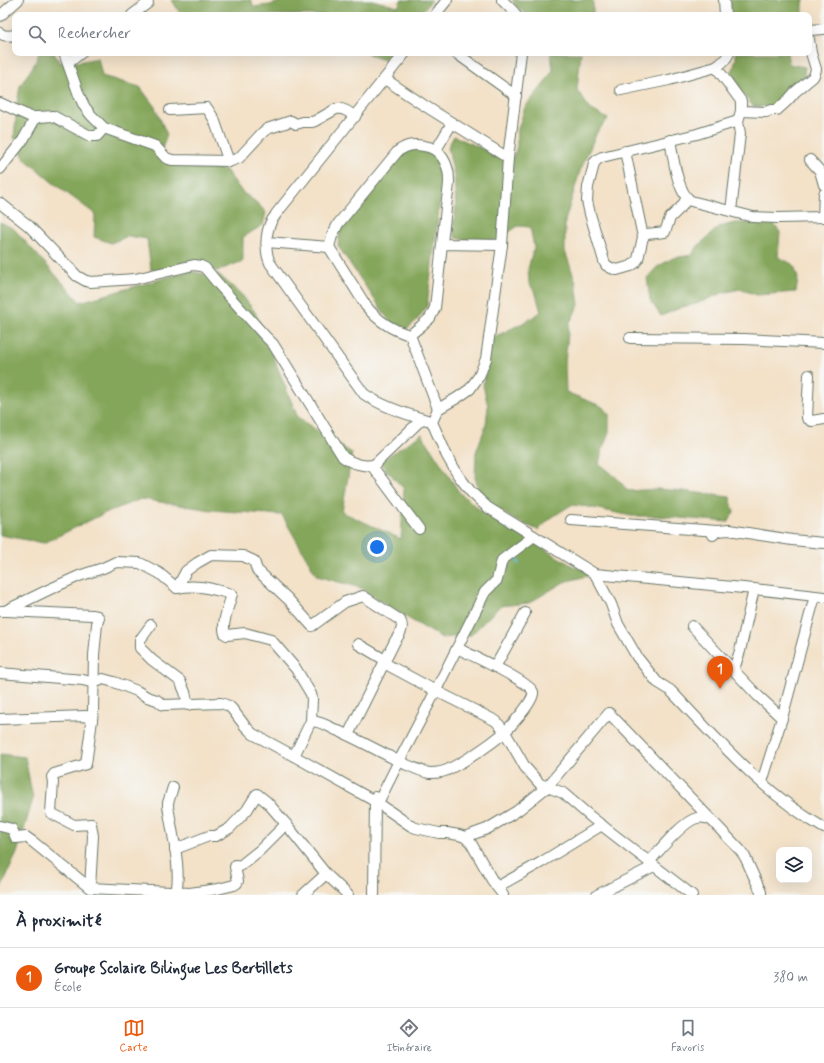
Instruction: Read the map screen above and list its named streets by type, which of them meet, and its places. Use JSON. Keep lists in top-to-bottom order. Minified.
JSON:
{"page":{"search":"Rechercher","pins":"1","heading":"À proximité","list":[{"mark":"1","name":"Groupe Scolaire Bilingue Les Bertillets","note":"École","value":"380 m"}],"nav":["Carte","Itinéraire","Favoris"]}}
